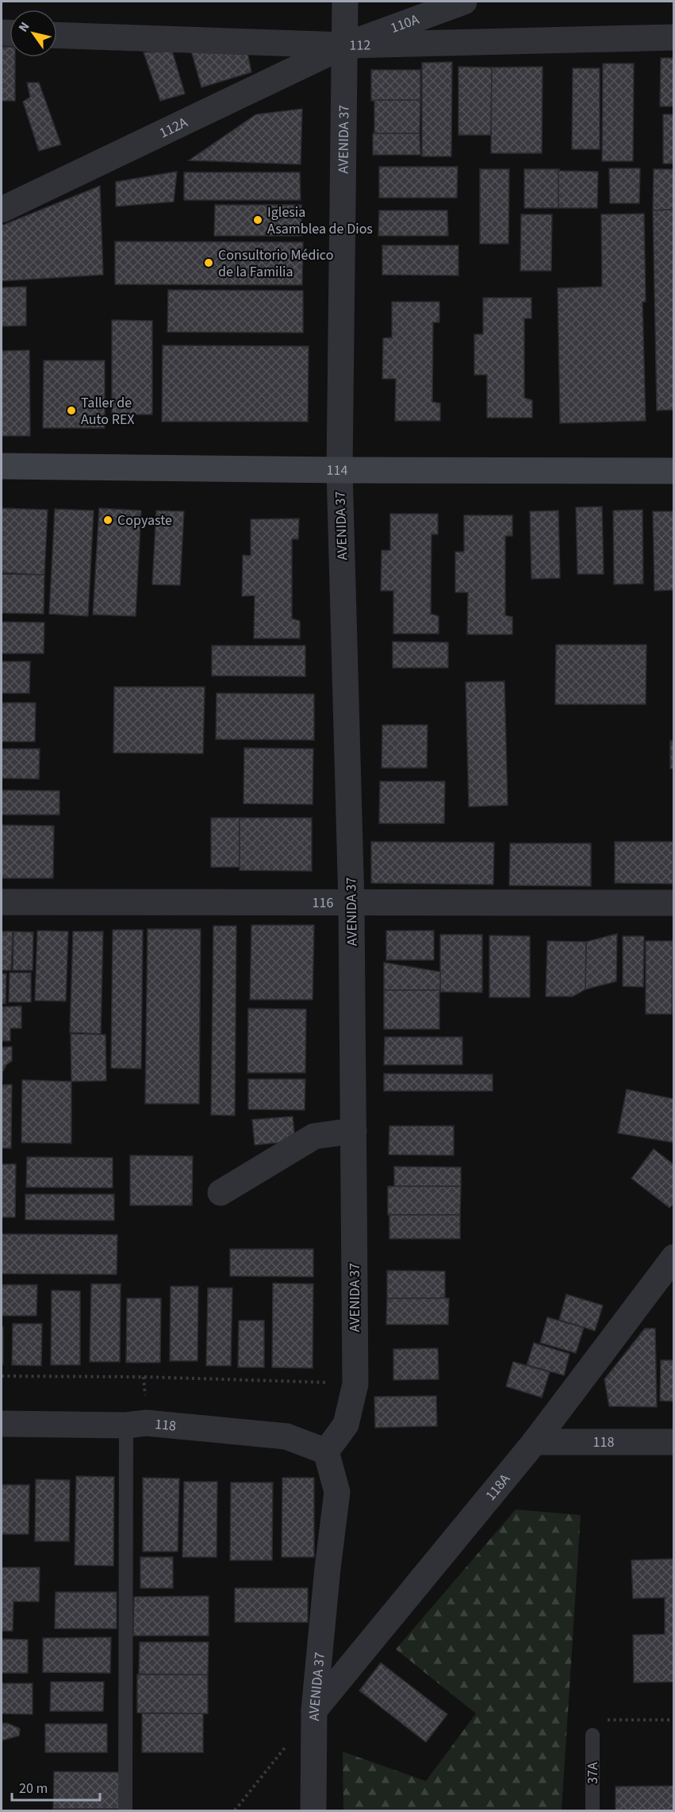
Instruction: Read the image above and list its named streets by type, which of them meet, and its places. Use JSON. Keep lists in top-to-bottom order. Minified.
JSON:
{"streets":{"main road":["114"],"street":["110A","112","112A","AVENIDA 37","116","118","118A"],"lane":["37A"]},"crossings":[["110A","112"],["110A","112A"],["110A","AVENIDA 37"],["112","112A"],["112","AVENIDA 37"],["112A","AVENIDA 37"],["AVENIDA 37","114"],["AVENIDA 37","116"],["AVENIDA 37","118"],["AVENIDA 37","118A"],["118","118A"]],"places":["Iglesia Asamblea de Dios","Consultorio Médico de la Familia","Taller de Auto REX","Copyaste"],"scale_bar":"20 m","north":"top left"}
